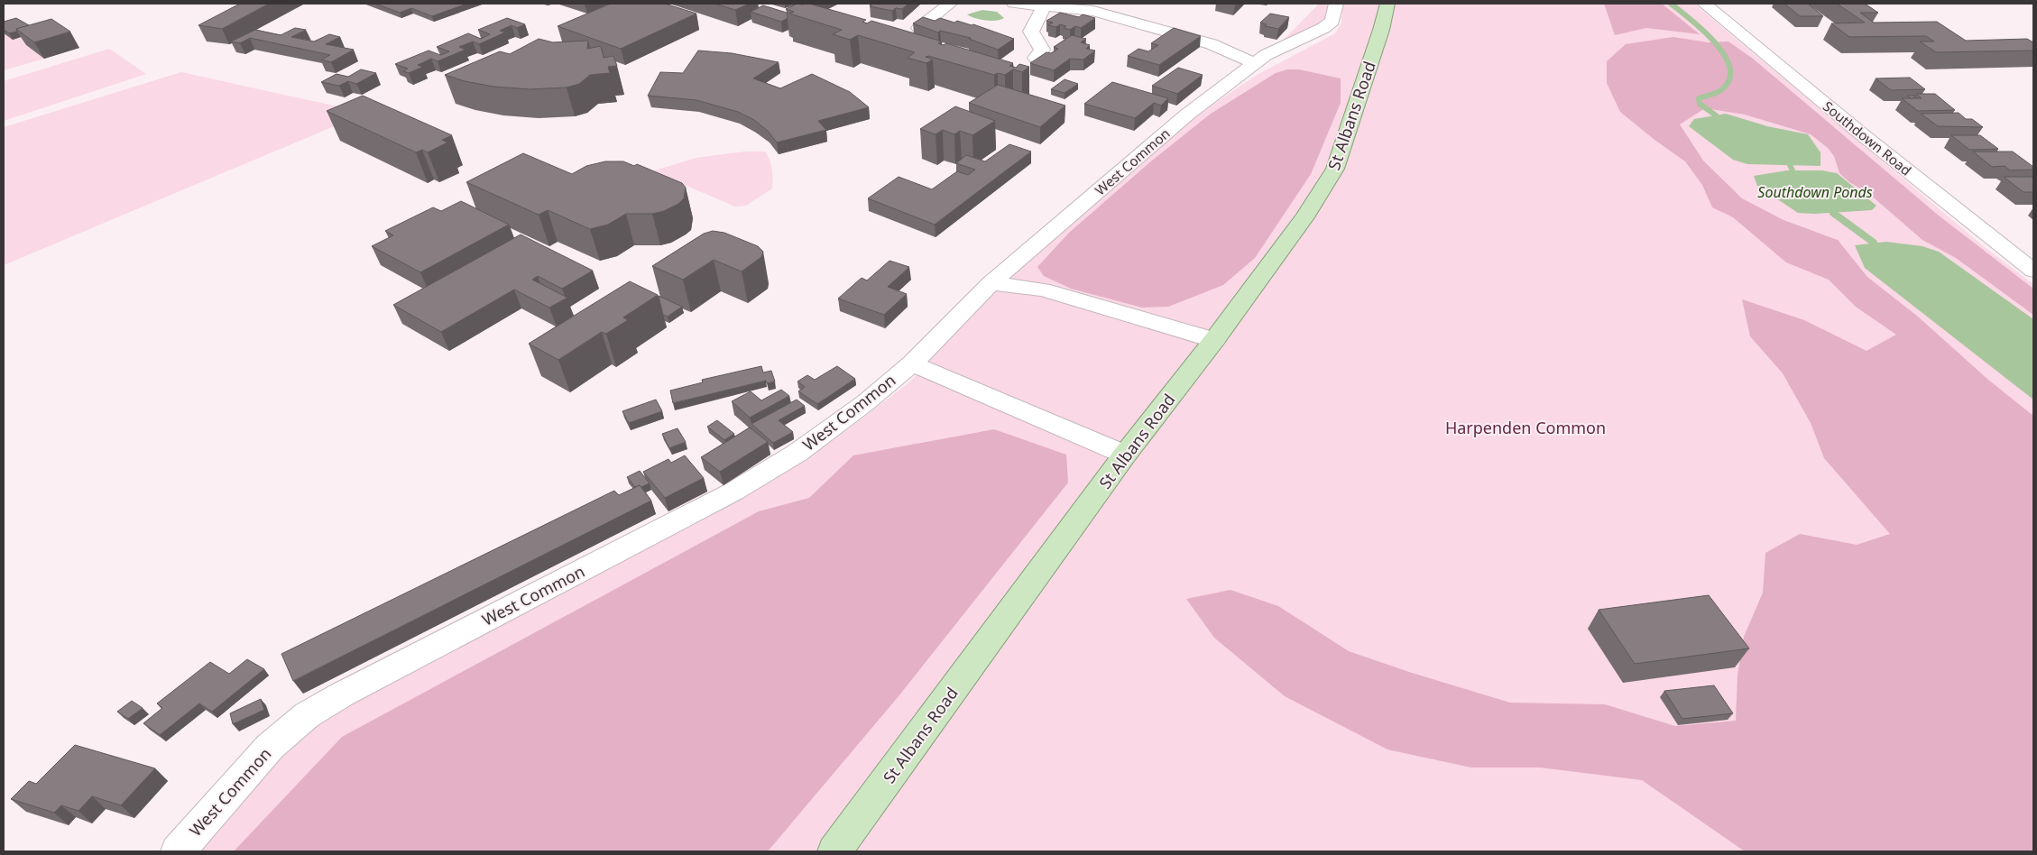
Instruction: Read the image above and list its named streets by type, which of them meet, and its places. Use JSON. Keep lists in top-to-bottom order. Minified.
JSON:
{"streets":{"main road":["St Albans Road"],"street":["Southdown Road","West Common"]},"crossings":[["St Albans Road","West Common"]],"water":["Southdown Ponds"],"parks":["Harpenden Common"]}
